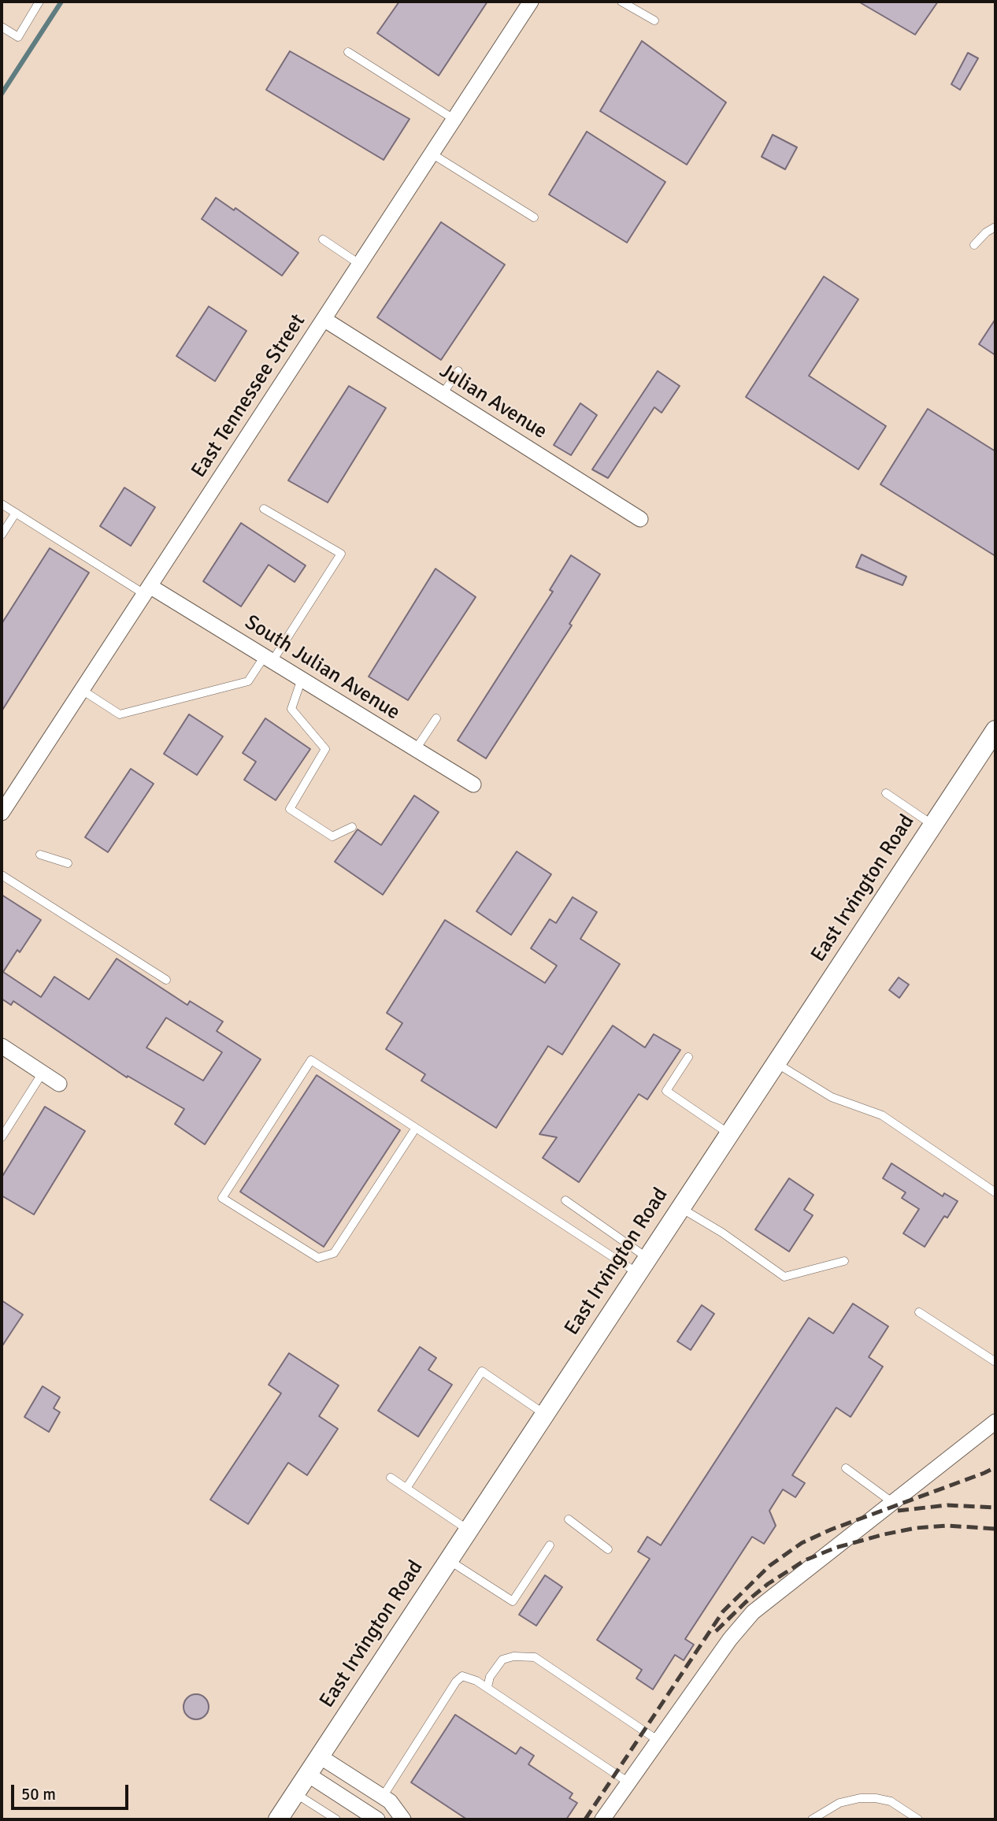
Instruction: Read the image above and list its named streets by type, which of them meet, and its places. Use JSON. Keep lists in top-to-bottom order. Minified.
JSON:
{"streets":{"street":["East Tennessee Street","Julian Avenue","South Julian Avenue","East Irvington Road"]},"crossings":[["East Tennessee Street","Julian Avenue"],["East Tennessee Street","South Julian Avenue"]],"scale_bar":"50 m"}
